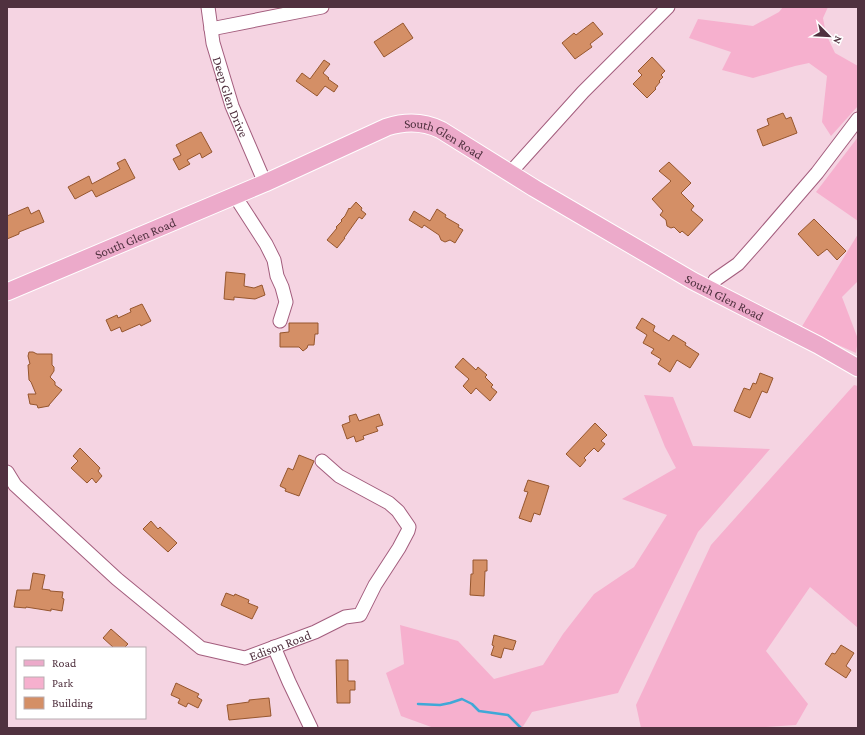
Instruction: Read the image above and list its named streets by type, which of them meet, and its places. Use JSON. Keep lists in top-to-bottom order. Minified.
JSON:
{"streets":{"main road":["South Glen Road"],"street":["Deep Glen Drive","Edison Road"]},"crossings":[["Deep Glen Drive","South Glen Road"]],"legend":["Road","Park","Building"],"north":"bottom right"}
